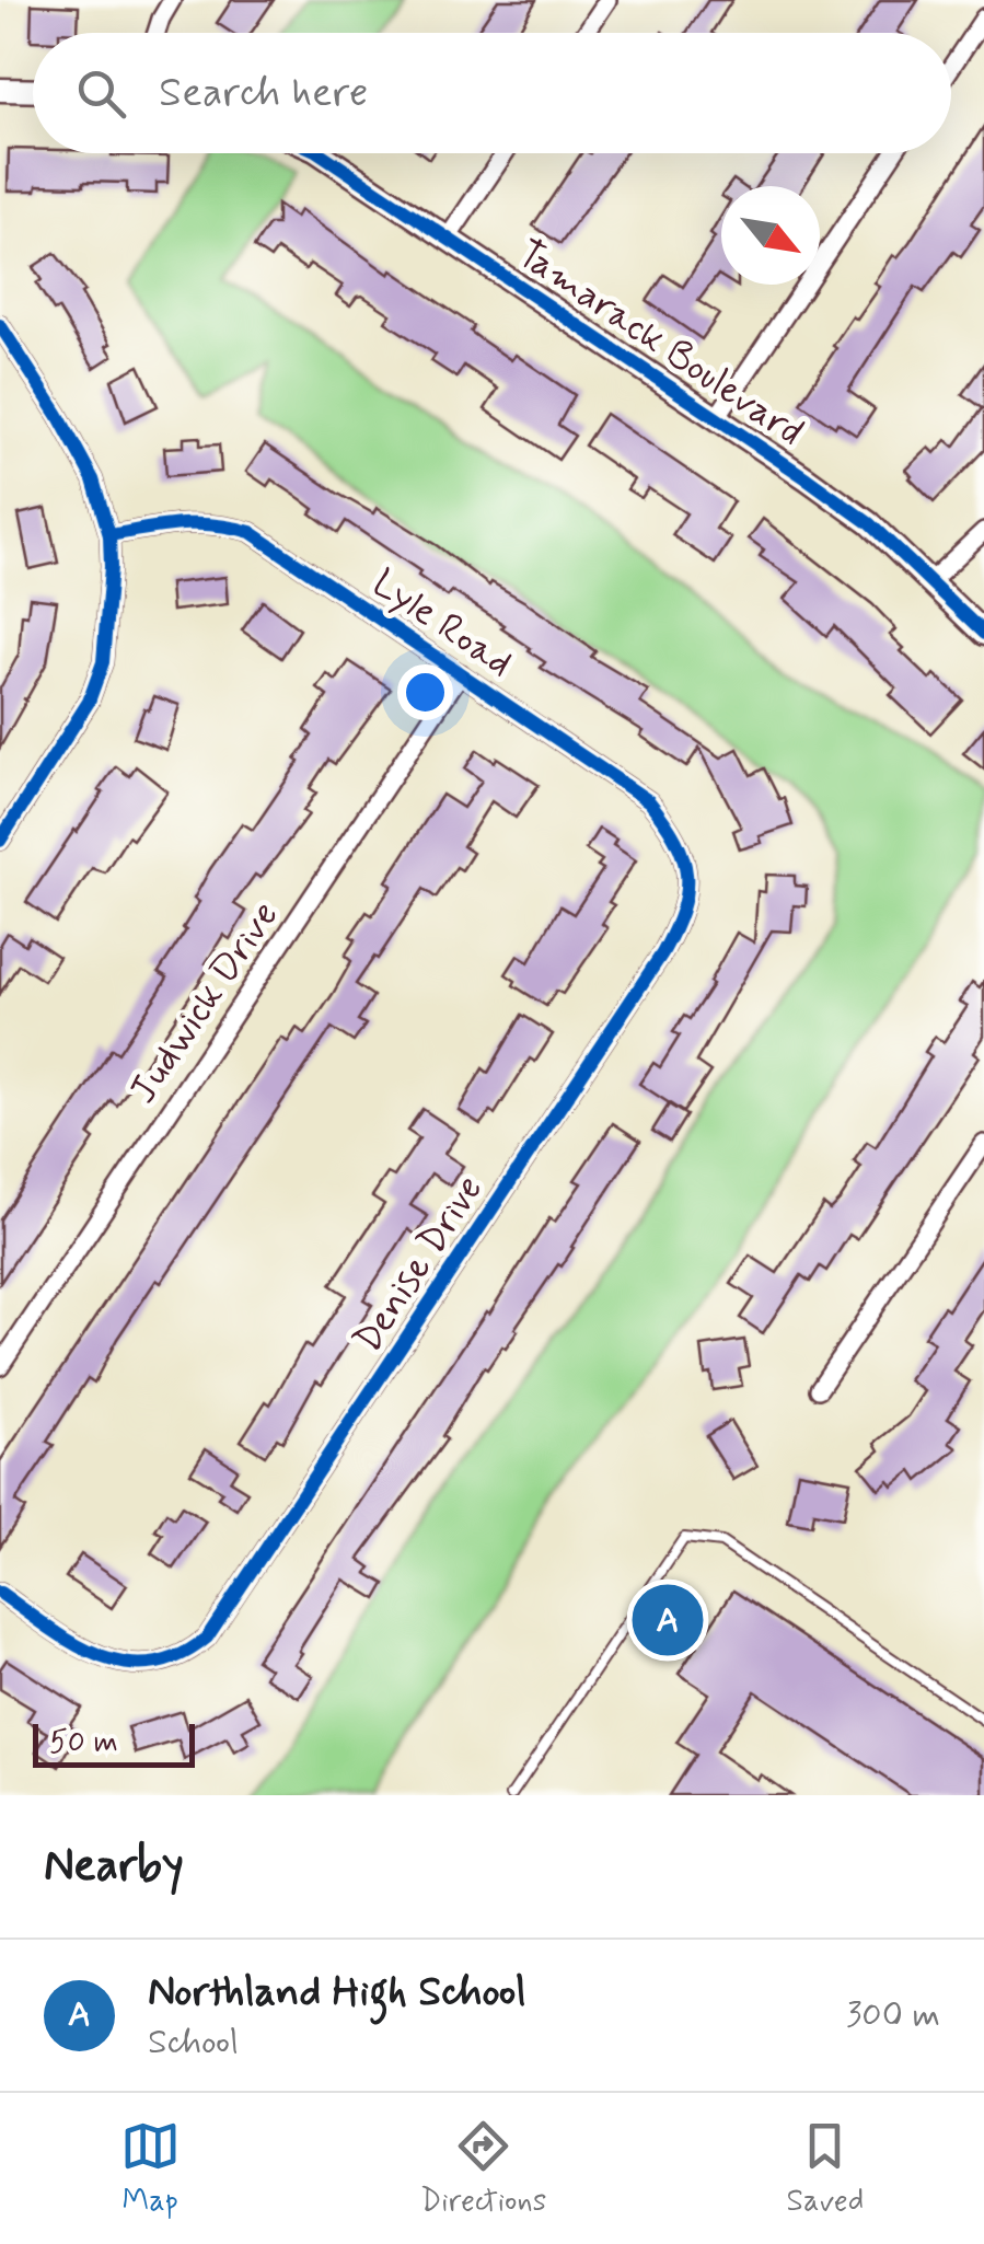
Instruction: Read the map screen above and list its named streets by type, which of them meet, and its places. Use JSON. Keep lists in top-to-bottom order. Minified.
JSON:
{"streets":{"street":["Tamarack Boulevard","Lyle Road","Judwick Drive","Denise Drive"]},"crossings":[["Lyle Road","Judwick Drive"],["Lyle Road","Denise Drive"]],"scale_bar":"50 m","north":"bottom right","page":{"search":"Search here","pins":"A","scale":"50 m","heading":"Nearby","list":[{"mark":"A","name":"Northland High School","note":"School","value":"300 m"}],"nav":["Map","Directions","Saved"]}}
